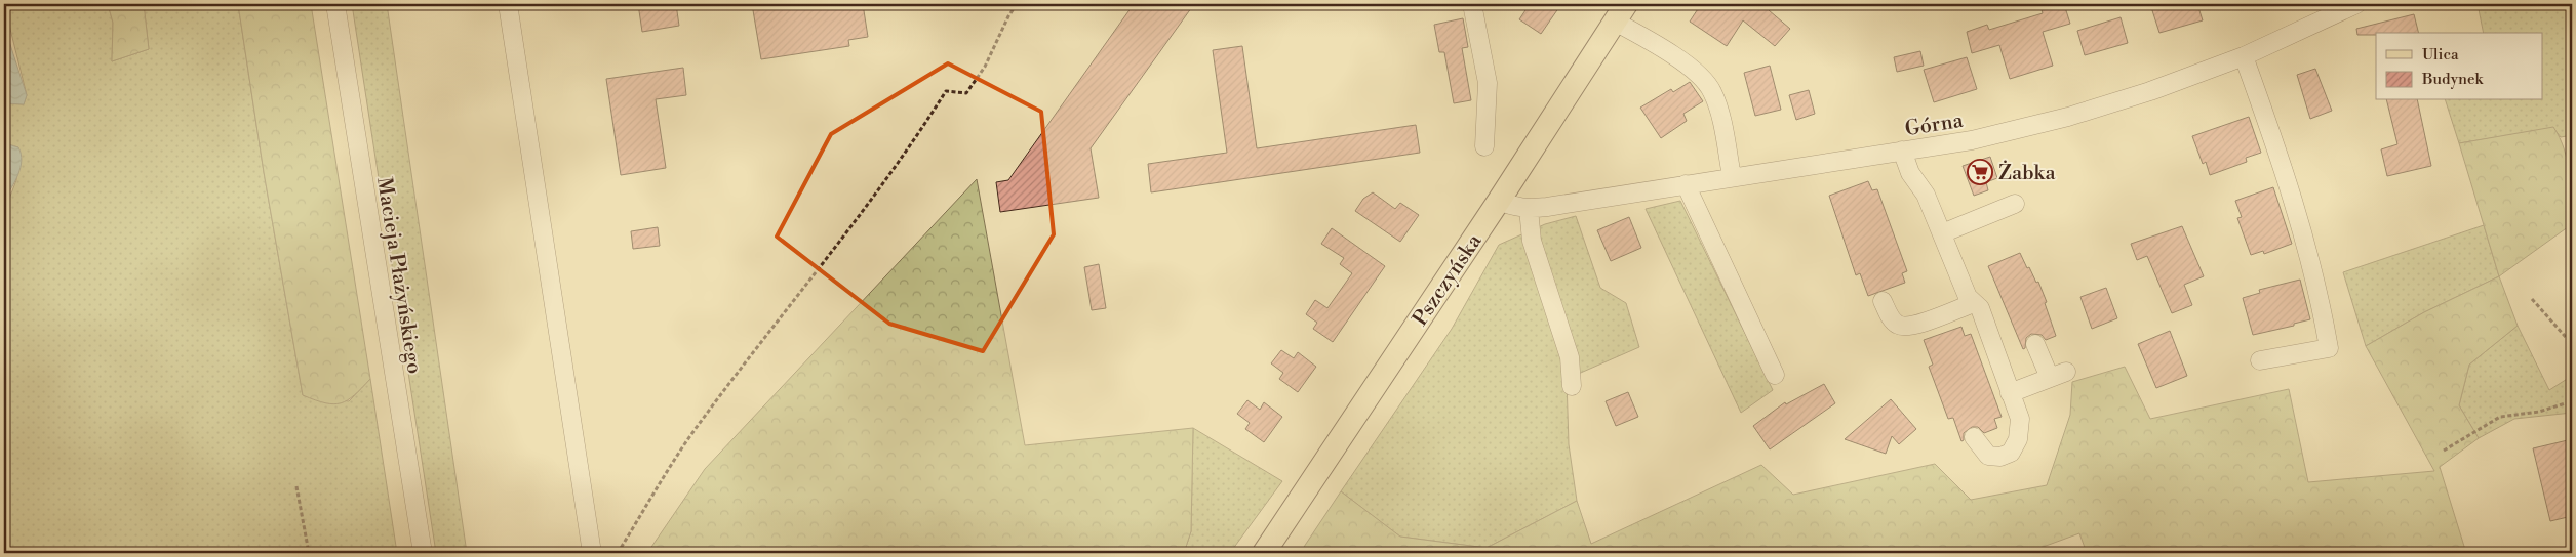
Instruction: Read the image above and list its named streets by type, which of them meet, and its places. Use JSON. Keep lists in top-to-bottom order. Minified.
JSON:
{"streets":{"main road":["Pszczyńska"],"street":["Górna","Macieja Płażyńskiego"]},"crossings":[["Górna","Pszczyńska"]],"places":{"supermarket":["Żabka"]},"legend":["Ulica","Budynek"]}
